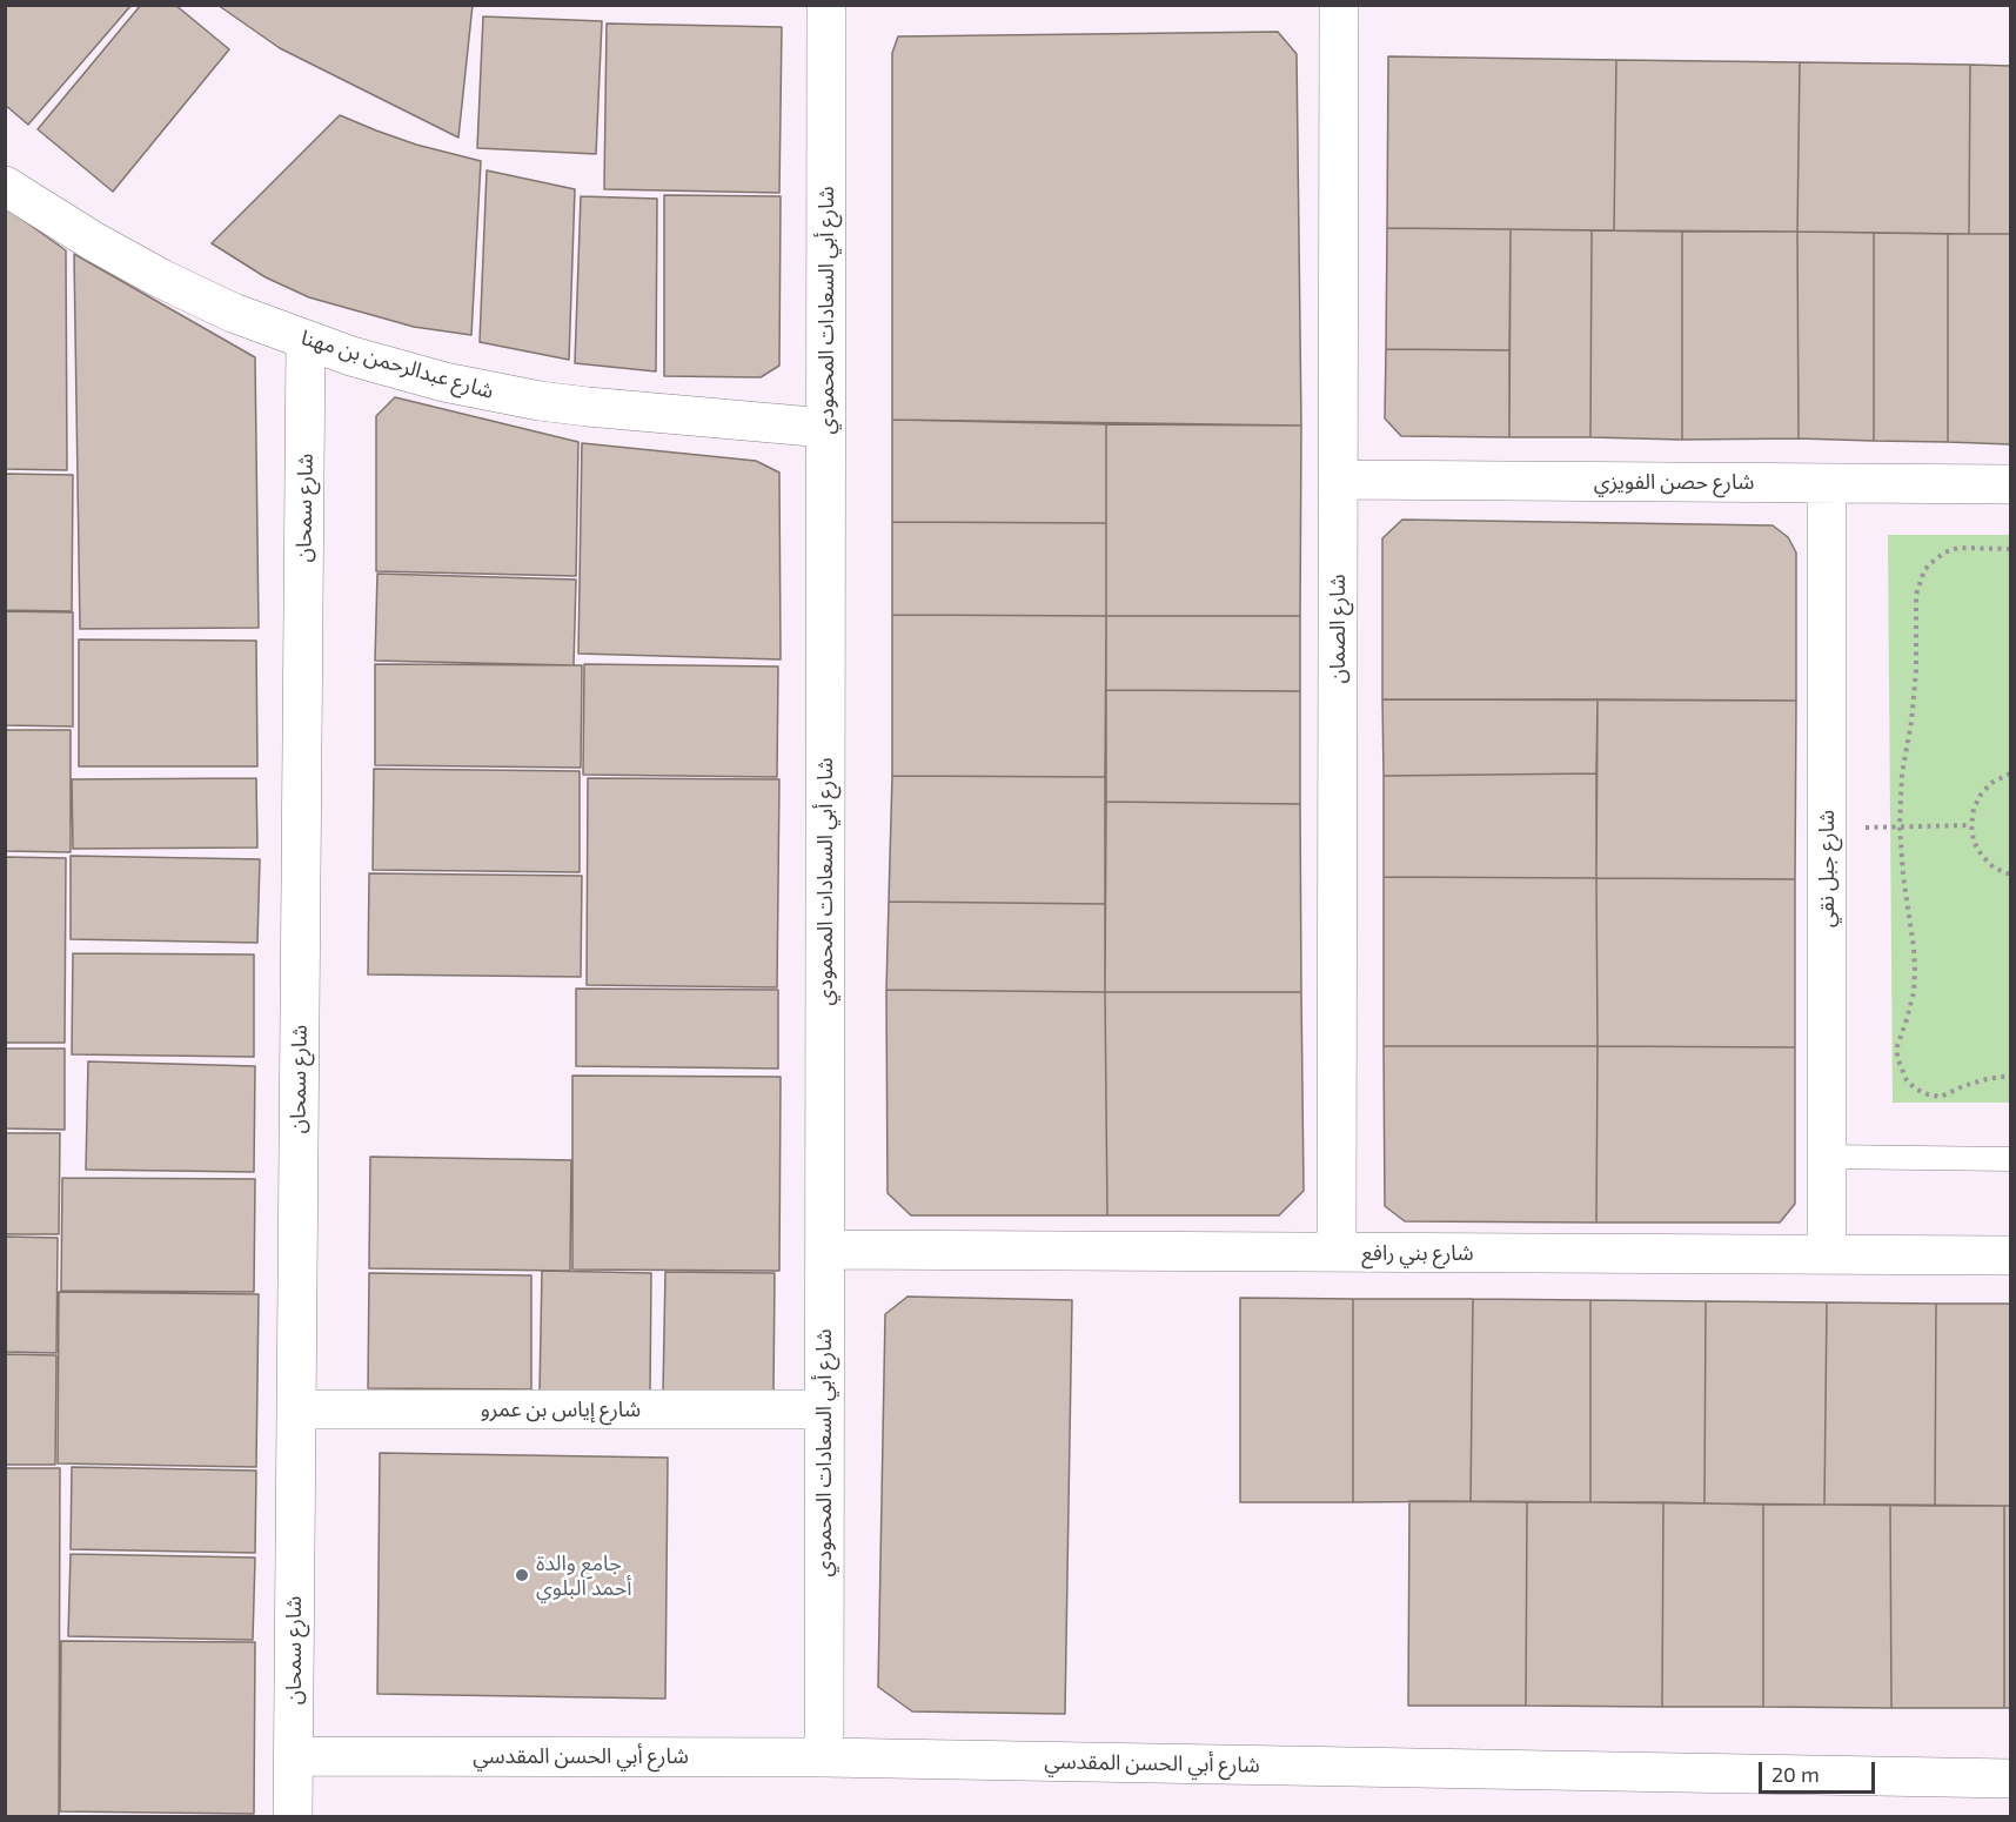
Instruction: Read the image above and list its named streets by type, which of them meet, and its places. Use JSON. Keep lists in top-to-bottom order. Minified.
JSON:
{"streets":{"street":["شارع أبي السعادات المحمودي","شارع عبدالرحمن بن مهنا","شارع حصن الفويزي","شارع سمحان","شارع الصمان","شارع جبل نقي","شارع بني رافع","شارع إياس بن عمرو","شارع أبي الحسن المقدسي"]},"crossings":[["شارع أبي السعادات المحمودي","شارع عبدالرحمن بن مهنا"],["شارع أبي السعادات المحمودي","شارع بني رافع"],["شارع أبي السعادات المحمودي","شارع إياس بن عمرو"],["شارع أبي السعادات المحمودي","شارع أبي الحسن المقدسي"],["شارع عبدالرحمن بن مهنا","شارع سمحان"],["شارع حصن الفويزي","شارع الصمان"],["شارع حصن الفويزي","شارع جبل نقي"],["شارع سمحان","شارع إياس بن عمرو"],["شارع سمحان","شارع أبي الحسن المقدسي"],["شارع الصمان","شارع بني رافع"],["شارع جبل نقي","شارع بني رافع"]],"places":["جامع والدة أحمد البلوي"],"scale_bar":"20 m"}
